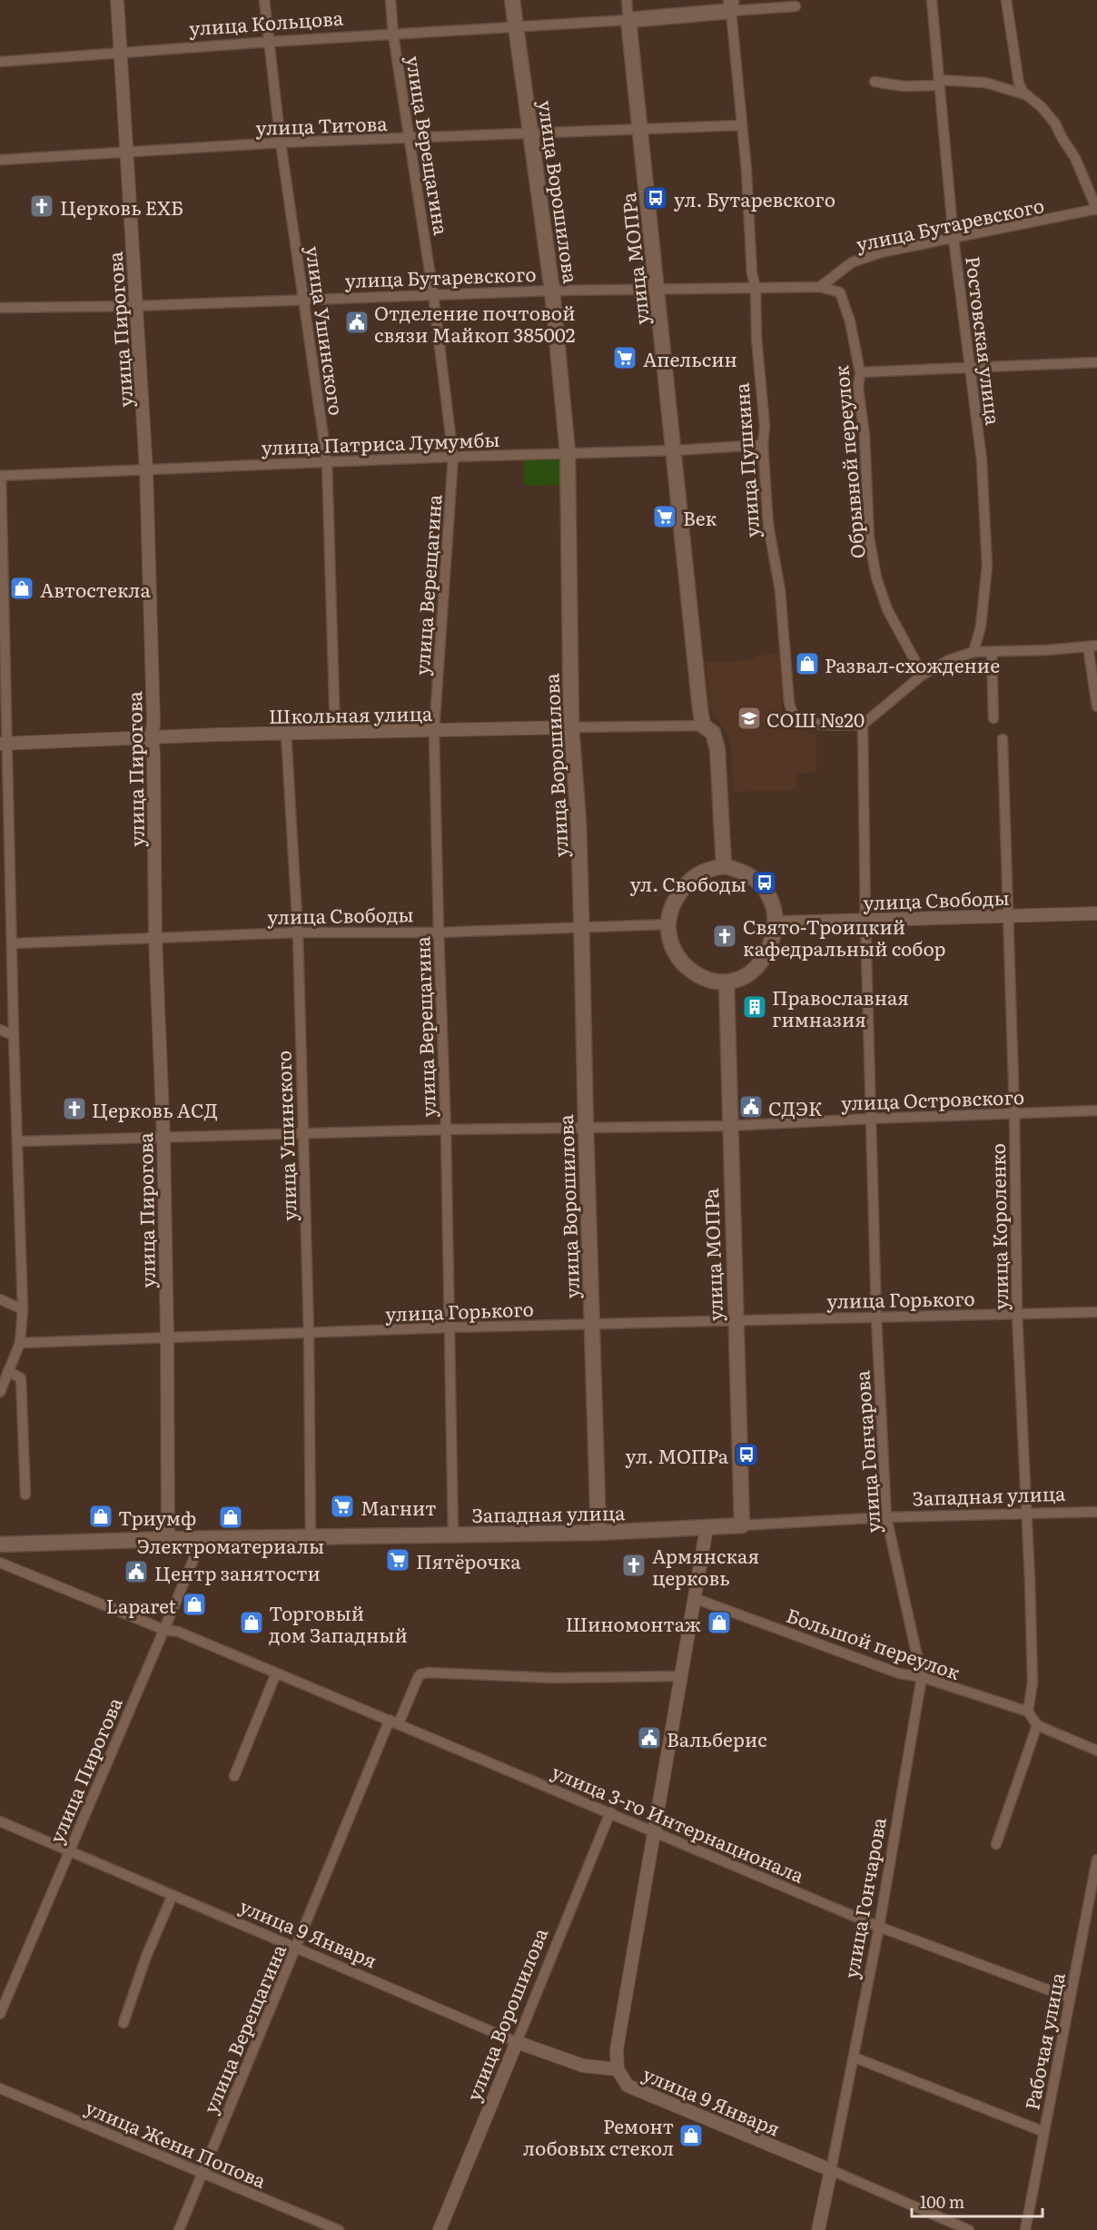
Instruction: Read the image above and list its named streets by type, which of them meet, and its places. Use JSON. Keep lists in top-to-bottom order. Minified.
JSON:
{"streets":{"main road":["улица Кольцова","улица Ворошилова","улица МОПРа","Западная улица"],"street":["улица Титова","улица Верещагина","улица Бутаревского","улица Пирогова","улица Ушинского","Ростовская улица","улица Патриса Лумумбы","улица Пушкина","Обрывной переулок","Школьная улица","улица Свободы","улица Островского","улица Короленко","улица Горького","улица Гончарова","Большой переулок","улица 3-го Интернационала","улица 9 Января","Рабочая улица","улица Жени Попова"]},"crossings":[["улица Кольцова","улица Верещагина"],["улица Кольцова","улица Ворошилова"],["улица Кольцова","улица МОПРа"],["улица Кольцова","улица Пирогова"],["улица Кольцова","улица Ушинского"],["улица Кольцова","улица Пушкина"],["улица Титова","улица Верещагина"],["улица Титова","улица Ворошилова"],["улица Титова","улица МОПРа"],["улица Титова","улица Пирогова"],["улица Титова","улица Ушинского"],["улица Титова","улица Пушкина"],["улица Верещагина","улица Бутаревского"],["улица Верещагина","улица Патриса Лумумбы"],["улица Верещагина","Школьная улица"],["улица Верещагина","улица Свободы"],["улица Верещагина","улица Островского"],["улица Верещагина","улица Горького"],["улица Верещагина","Западная улица"],["улица Верещагина","улица 3-го Интернационала"],["улица Верещагина","улица 9 Января"],["улица Верещагина","улица Жени Попова"],["улица Ворошилова","улица Бутаревского"],["улица Ворошилова","улица Патриса Лумумбы"],["улица Ворошилова","Школьная улица"],["улица Ворошилова","улица Свободы"],["улица Ворошилова","улица Островского"],["улица Ворошилова","улица Горького"],["улица Ворошилова","Западная улица"],["улица Ворошилова","улица 3-го Интернационала"],["улица Ворошилова","улица 9 Января"],["улица Бутаревского","улица МОПРа"],["улица Бутаревского","улица Пирогова"],["улица Бутаревского","улица Ушинского"],["улица Бутаревского","Ростовская улица"],["улица Бутаревского","улица Пушкина"],["улица Бутаревского","Обрывной переулок"],["улица МОПРа","улица Патриса Лумумбы"],["улица МОПРа","Школьная улица"],["улица МОПРа","улица Свободы"],["улица МОПРа","улица Островского"],["улица МОПРа","улица Горького"],["улица МОПРа","Западная улица"],["улица Пирогова","улица Патриса Лумумбы"],["улица Пирогова","Школьная улица"],["улица Пирогова","улица Свободы"],["улица Пирогова","улица Островского"],["улица Пирогова","улица Горького"],["улица Пирогова","Западная улица"],["улица Пирогова","улица 3-го Интернационала"],["улица Пирогова","улица 9 Января"],["улица Ушинского","улица Патриса Лумумбы"],["улица Ушинского","Школьная улица"],["улица Ушинского","улица Свободы"],["улица Ушинского","улица Островского"],["улица Ушинского","улица Горького"],["улица Ушинского","Западная улица"],["улица Патриса Лумумбы","улица Пушкина"],["улица Пушкина","улица Гончарова"],["улица Свободы","улица Короленко"],["улица Свободы","улица Гончарова"],["улица Островского","улица Короленко"],["улица Островского","улица Гончарова"],["улица Короленко","улица Горького"],["улица Короленко","Западная улица"],["улица Короленко","Большой переулок"],["улица Горького","улица Гончарова"],["улица Гончарова","Западная улица"],["улица Гончарова","Большой переулок"],["улица Гончарова","улица 3-го Интернационала"],["улица Гончарова","улица 9 Января"],["улица 3-го Интернационала","Рабочая улица"]],"places":{"bus stop":["ул. Бутаревского","ул. Свободы","ул. МОПРа"],"church":["Церковь ЕХБ","Свято-Троицкий кафедральный собор","Церковь АСД","Армянская церковь"],"public building":["Отделение почтовой связи Майкоп 385002","СДЭК","Центр занятости","Вальберис"],"supermarket":["Апельсин","Век","Магнит","Пятёрочка"],"shop":["Автостекла","Развал-схождение","Триумф","Электроматериалы","Laparet","Торговый дом Западный","Шиномонтаж","Ремонт лобовых стекол"],"school or university":["СОШ №20"],"building":["Православная гимназия"]},"scale_bar":"100 m"}
